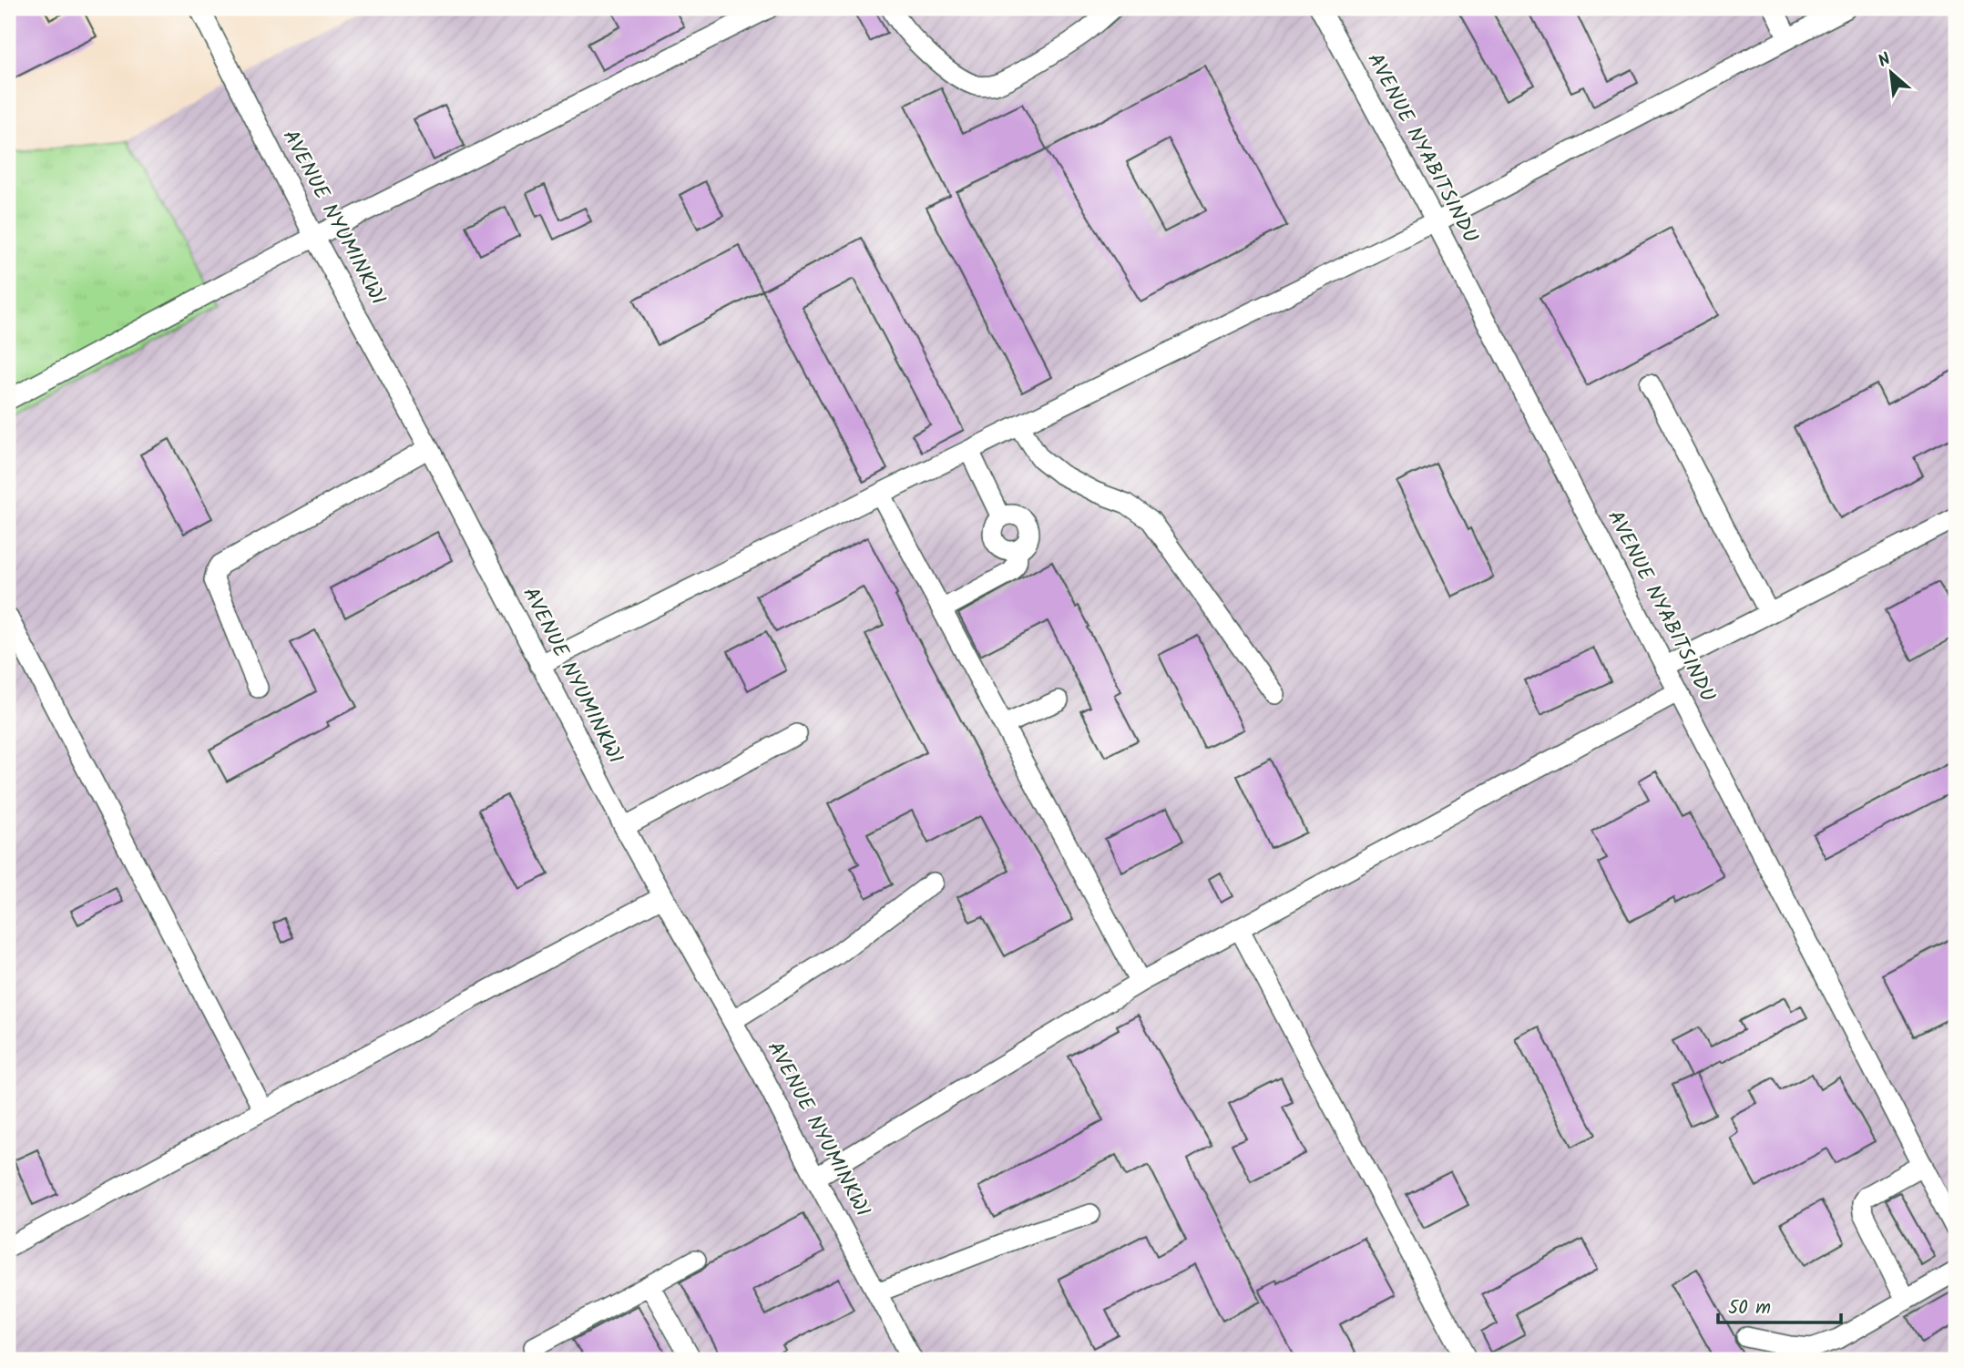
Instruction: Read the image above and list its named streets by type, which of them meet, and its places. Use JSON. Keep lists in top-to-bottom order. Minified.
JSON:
{"streets":{"street":["AVENUE NYABITSINDU","AVENUE NYUMINKWI"]},"scale_bar":"50 m","north":"top left"}
